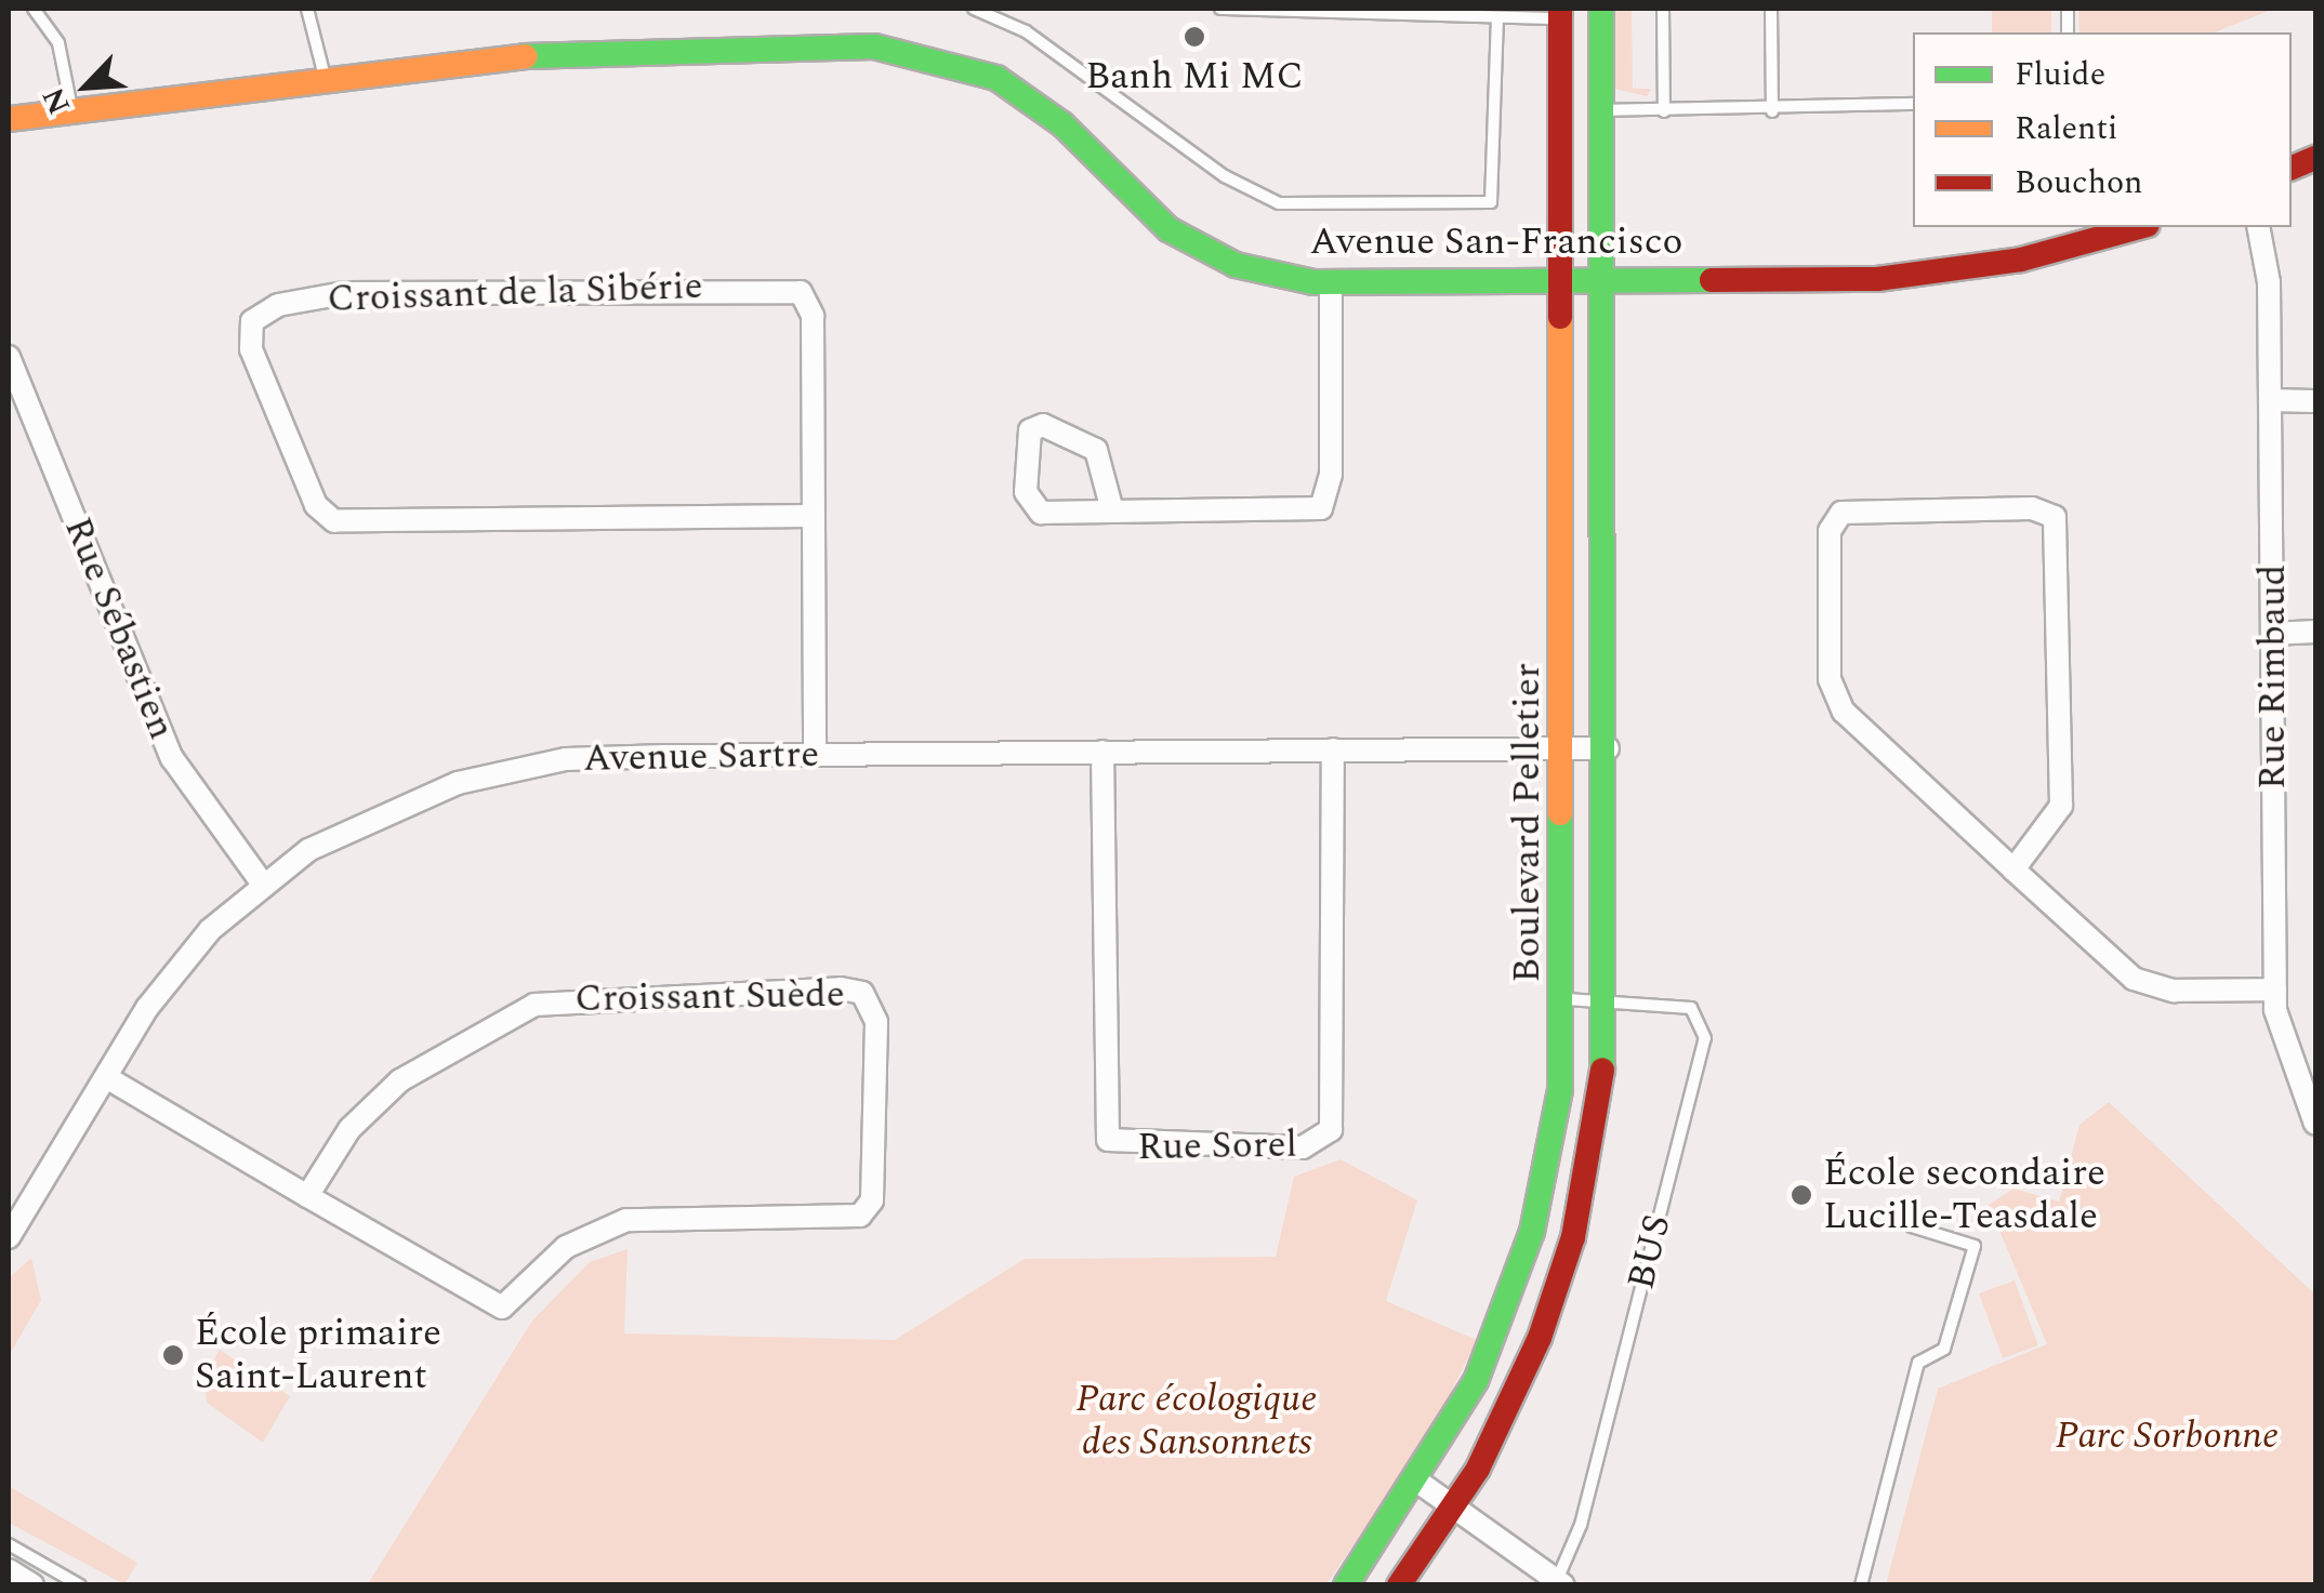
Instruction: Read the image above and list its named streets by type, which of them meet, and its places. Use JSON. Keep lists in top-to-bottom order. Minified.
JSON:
{"streets":{"street":["Avenue San-Francisco","Croissant de la Sibérie","Rue Sébastien","Rue Rimbaud","Avenue Sartre","Boulevard Pelletier","Croissant Suède","Rue Sorel"],"lane":["BUS"]},"crossings":[["Avenue San-Francisco","Boulevard Pelletier"],["Croissant de la Sibérie","Avenue Sartre"],["Rue Sébastien","Avenue Sartre"],["Avenue Sartre","Boulevard Pelletier"],["Avenue Sartre","Croissant Suède"],["Avenue Sartre","Rue Sorel"],["Boulevard Pelletier","BUS"]],"parks":["Parc écologique des Sansonnets","Parc Sorbonne"],"places":["Banh Mi MC","École secondaire Lucille-Teasdale","École primaire Saint-Laurent"],"legend":["Fluide","Ralenti","Bouchon"],"north":"bottom left"}
